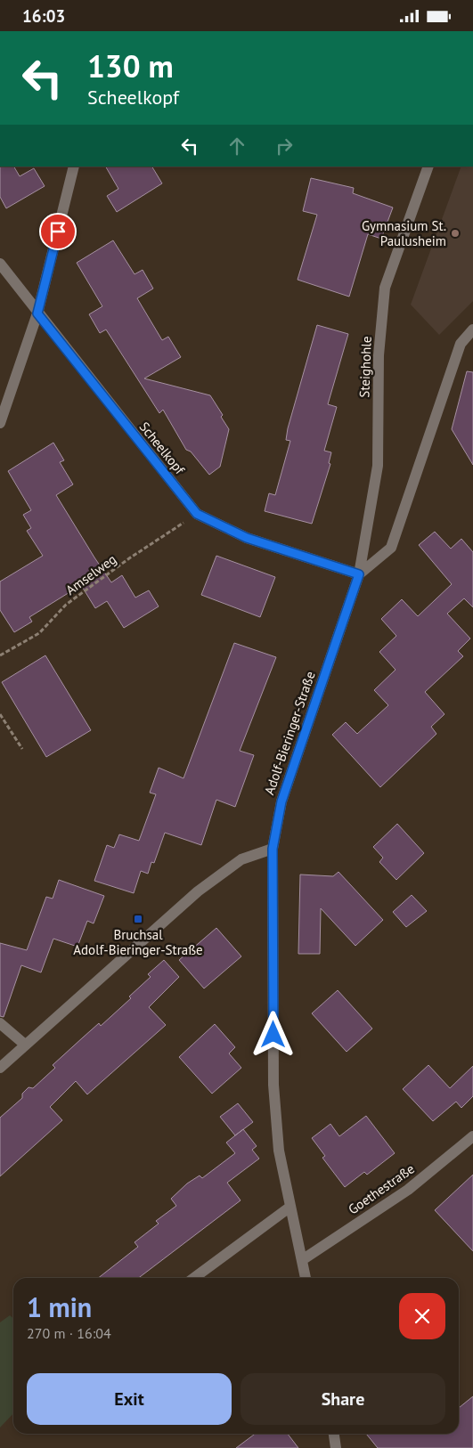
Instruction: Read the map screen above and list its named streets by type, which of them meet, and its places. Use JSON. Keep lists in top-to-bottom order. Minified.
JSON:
{"streets":{"street":["Steighohle","Scheelkopf","Adolf-Bieringer-Straße","Goethestraße"],"path":["Amselweg"]},"crossings":[["Steighohle","Scheelkopf"],["Steighohle","Adolf-Bieringer-Straße"],["Scheelkopf","Amselweg"],["Scheelkopf","Adolf-Bieringer-Straße"],["Adolf-Bieringer-Straße","Goethestraße"]],"places":{"other":["Gymnasium St. Paulusheim"],"transit":["Bruchsal Adolf-Bieringer-Straße"]},"page":{"status":"16:03","turn":["130 m","Scheelkopf"],"heading":["1 min","270 m · 16:04"],"buttons":["Exit","Share"]}}
